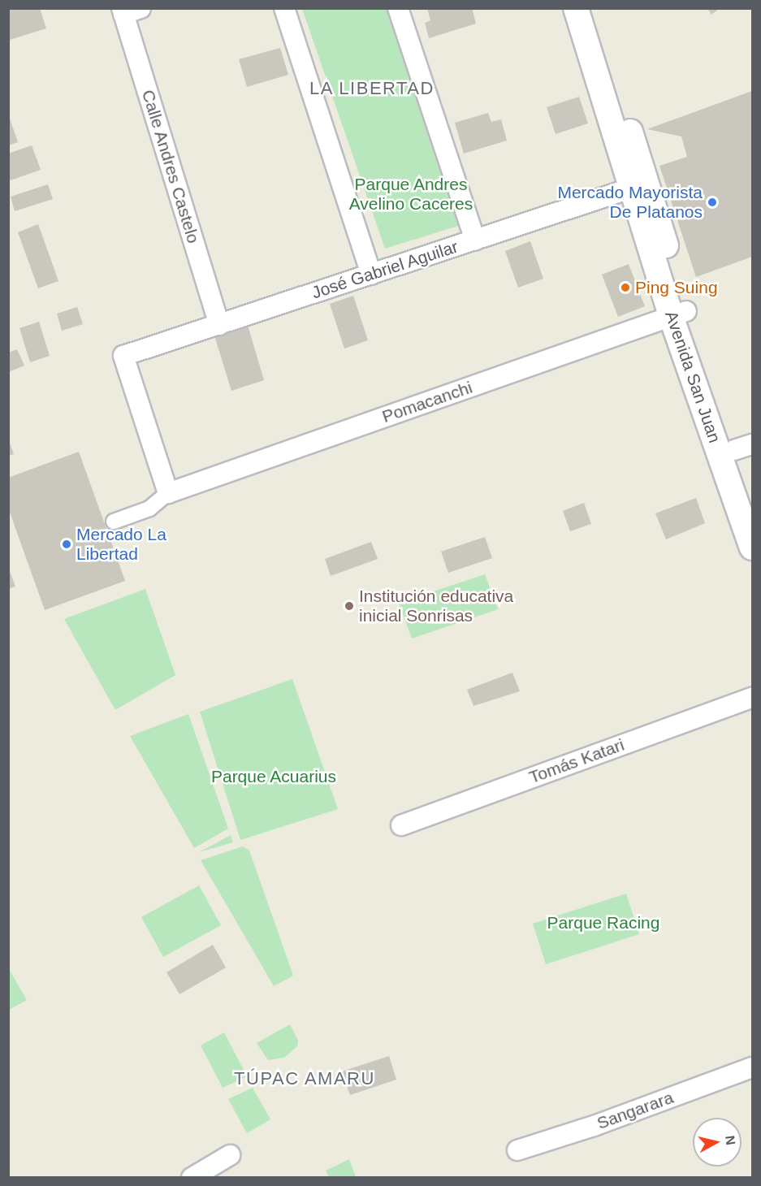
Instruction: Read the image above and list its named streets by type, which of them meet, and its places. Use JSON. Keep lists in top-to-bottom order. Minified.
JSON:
{"streets":{"street":["Calle Andres Castelo","José Gabriel Aguilar","Avenida San Juan","Pomacanchi","Tomás Katari","Sangarara"]},"crossings":[["Calle Andres Castelo","José Gabriel Aguilar"],["José Gabriel Aguilar","Avenida San Juan"],["José Gabriel Aguilar","Pomacanchi"],["Avenida San Juan","Pomacanchi"]],"districts":["LA LIBERTAD","TÚPAC AMARU"],"parks":["Parque Andres Avelino Caceres","Parque Acuarius","Parque Racing"],"places":["Mercado Mayorista De Platanos","Ping Suing","Mercado La Libertad","Institución educativa inicial Sonrisas"],"north":"right"}
